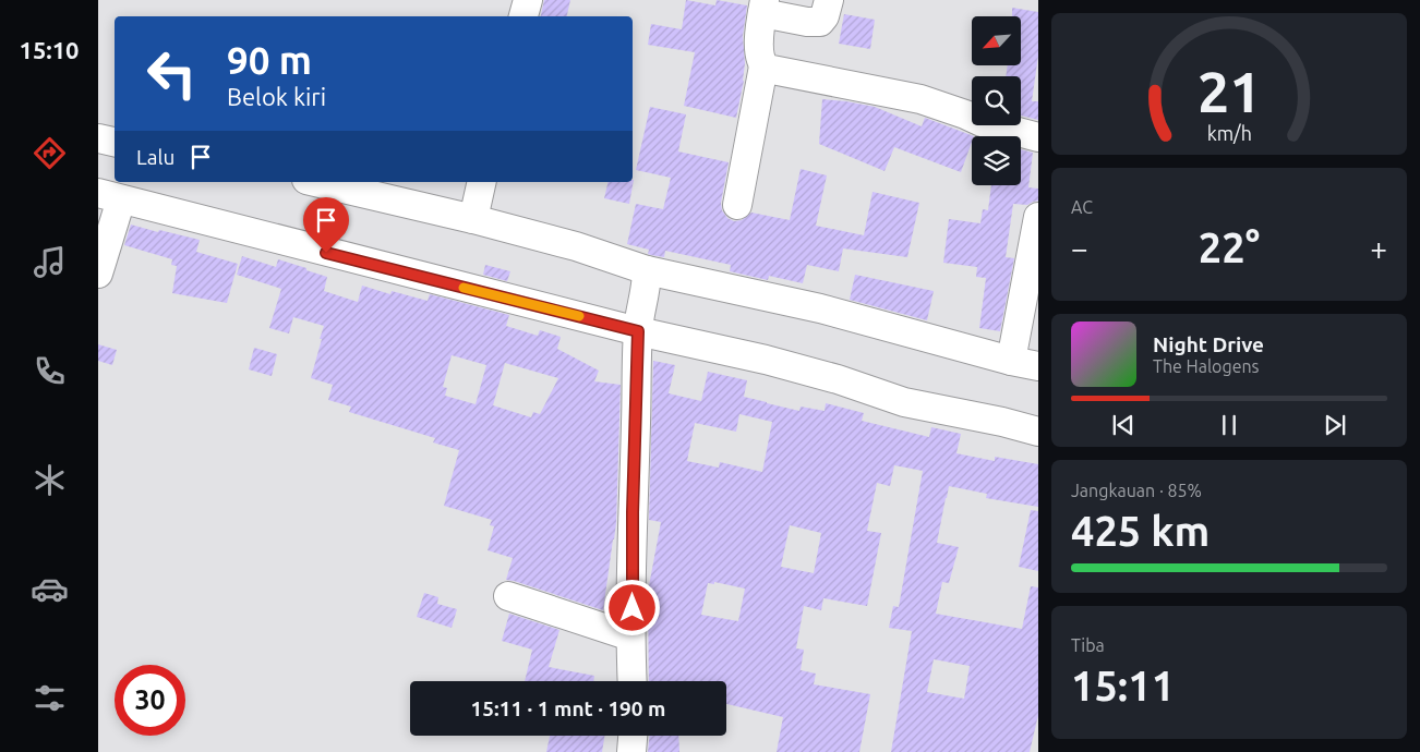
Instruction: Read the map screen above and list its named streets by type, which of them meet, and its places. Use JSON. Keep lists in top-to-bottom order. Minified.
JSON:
{"north":"bottom left","page":{"tabs":"15:10","turn":["90 m","Belok kiri"],"then":"Lalu","tile":["AC",["Jangkauan · 85%","425 km"],["Tiba","15:11"]],"heat":["−","22°","+"],"song":["Night Drive","The Halogens"],"limit":"30","trip":"15:11 · 1 mnt · 190 m","gauge":["21","km/h"]}}
